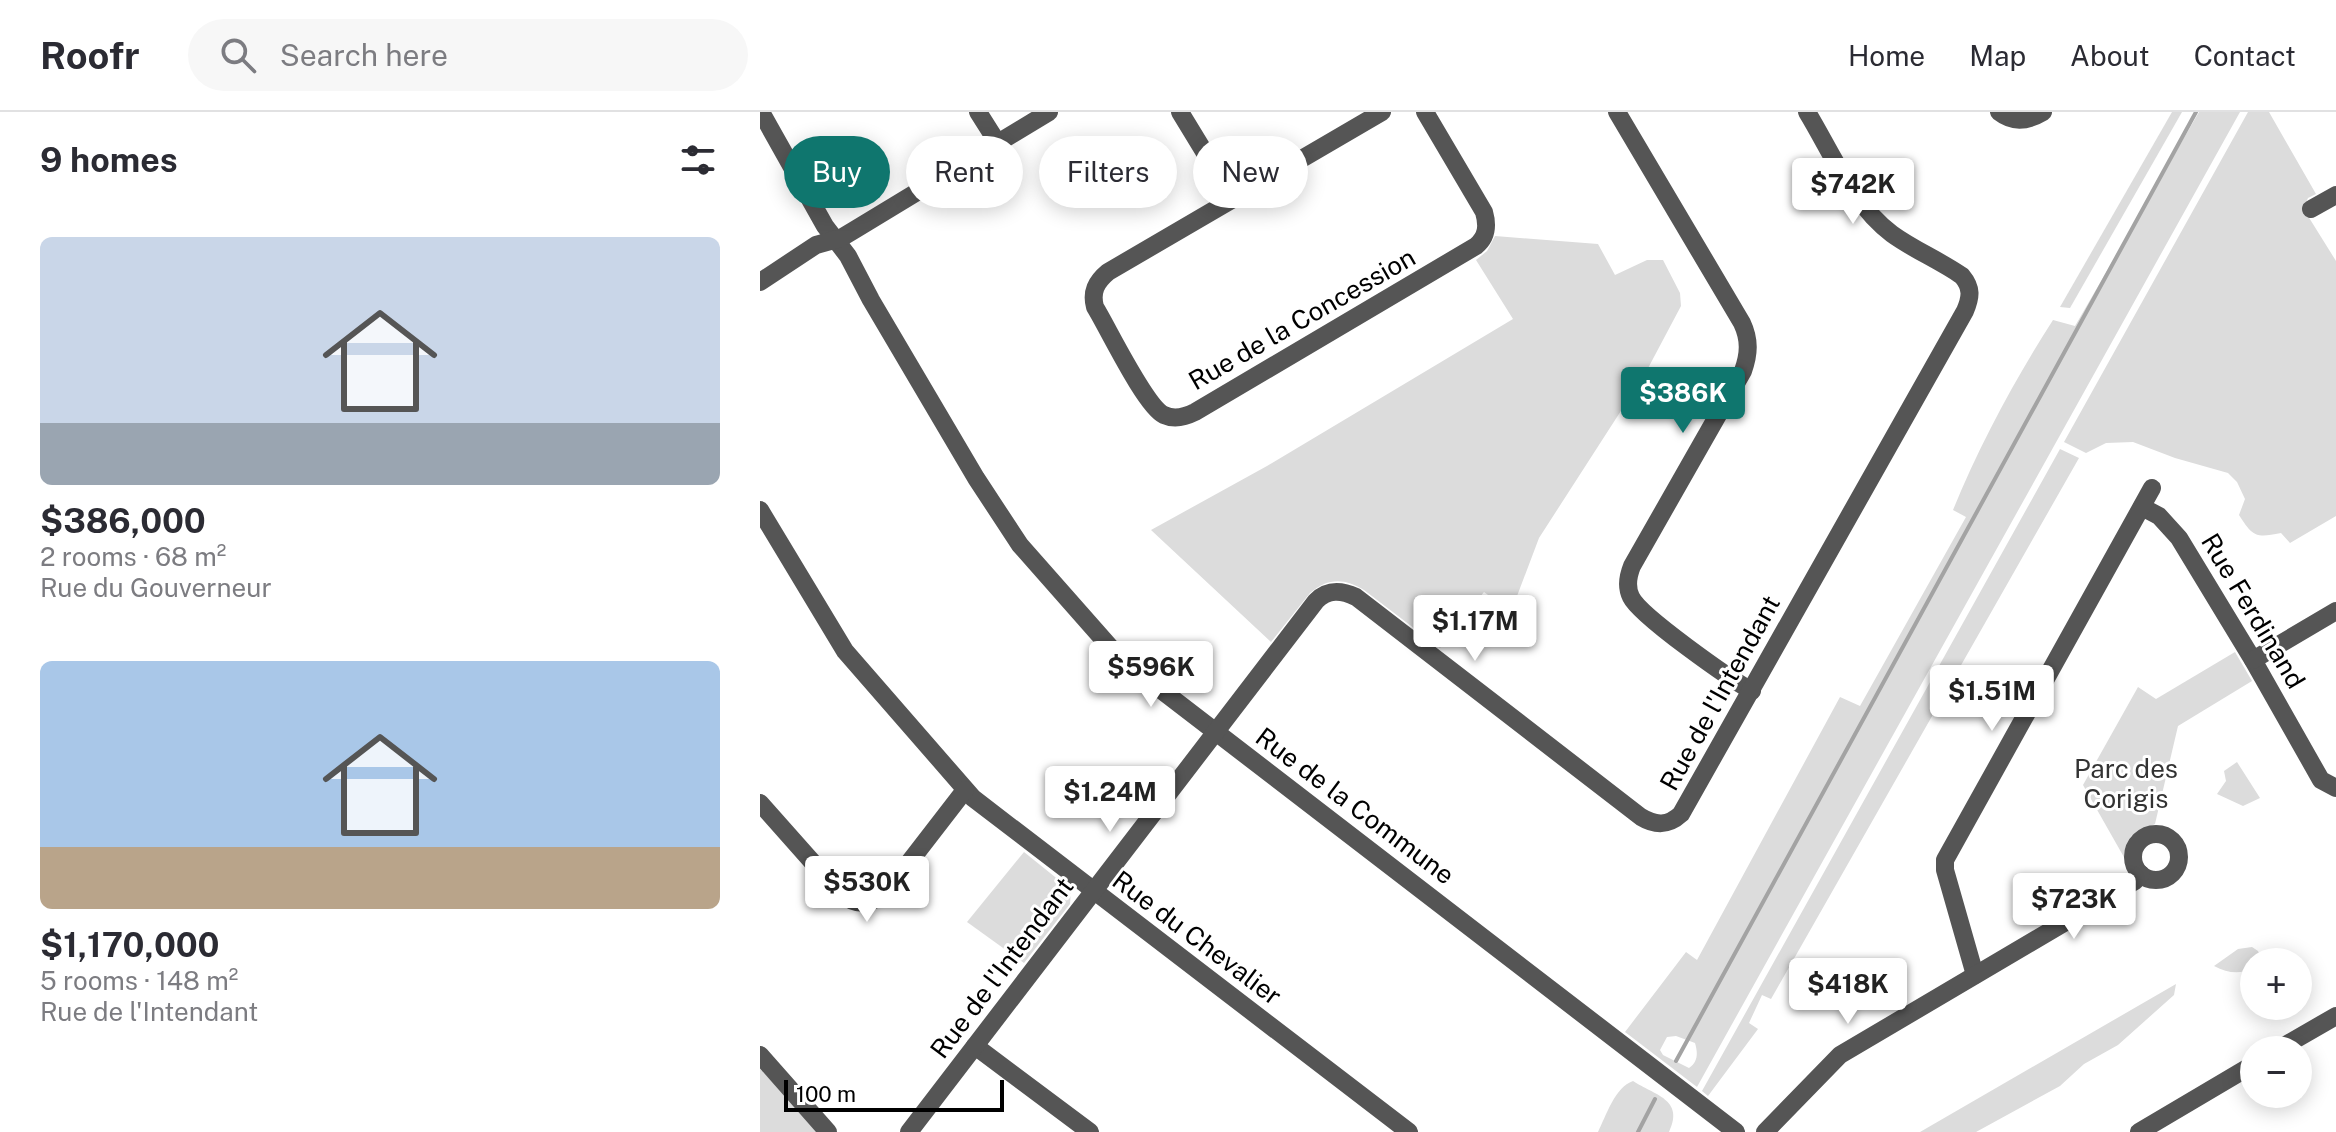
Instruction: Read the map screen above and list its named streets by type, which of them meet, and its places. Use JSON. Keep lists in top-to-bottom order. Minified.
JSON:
{"streets":{"street":["Rue de la Concession","Rue Ferdinand","Rue de l'Intendant","Rue de la Commune","Rue du Chevalier"]},"crossings":[["Rue de l'Intendant","Rue de la Commune"],["Rue de l'Intendant","Rue du Chevalier"]],"parks":["Parc des Corigis"],"scale_bar":"100 m","page":{"header":"Roofr","search":"Search here","nav":["Home","Map","About","Contact"],"heading":"9 homes","chip":["Buy","Rent","Filters","New"],"price":["$742K","$386K","$1.17M","$596K","$1.51M","$1.24M","$530K","$723K","$418K"],"list":[{"name":"$386,000","note":"2 rooms · 68 m² · Rue du Gouverneur"},{"name":"$1,170,000","note":"5 rooms · 148 m² · Rue de l'Intendant"}],"map_buttons":["+","−"],"scale":"100 m"}}
